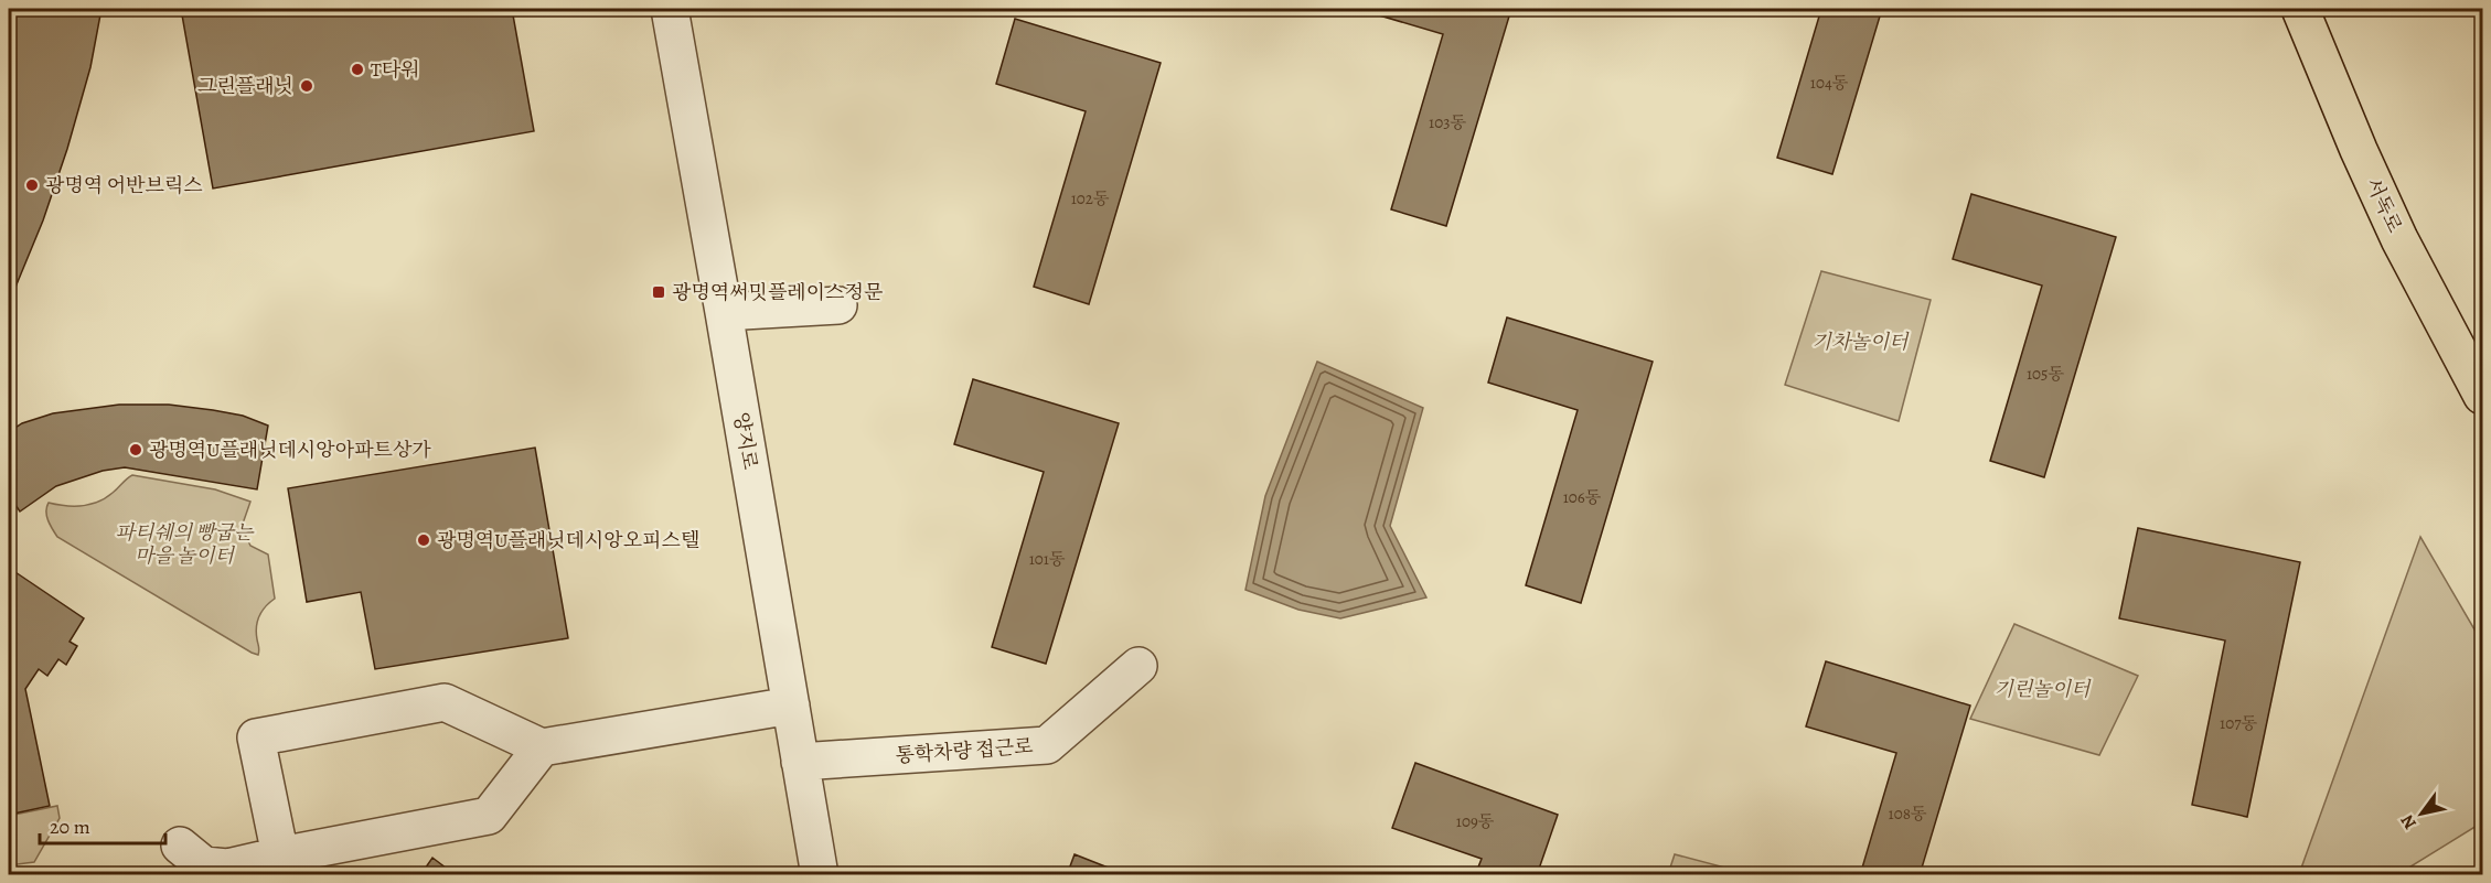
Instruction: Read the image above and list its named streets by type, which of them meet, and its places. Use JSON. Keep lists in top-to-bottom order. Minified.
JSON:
{"streets":{"main road":["서독로"],"street":["양지로","통학차량 접근로"]},"crossings":[["양지로","통학차량 접근로"]],"parks":["기차놀이터","파티쉐의 빵굽는 마을 놀이터","기린놀이터"],"places":{"other":["T타워","그린플래닛","광명역 어반브릭스","광명역U플래닛데시앙아파트상가","광명역U플래닛데시앙오피스텔"],"transit":["광명역써밋플레이스정문"]},"house_numbers":["104동","103동","102동","105동","106동","101동","107동","108동","109동"],"scale_bar":"20 m","north":"bottom left"}
